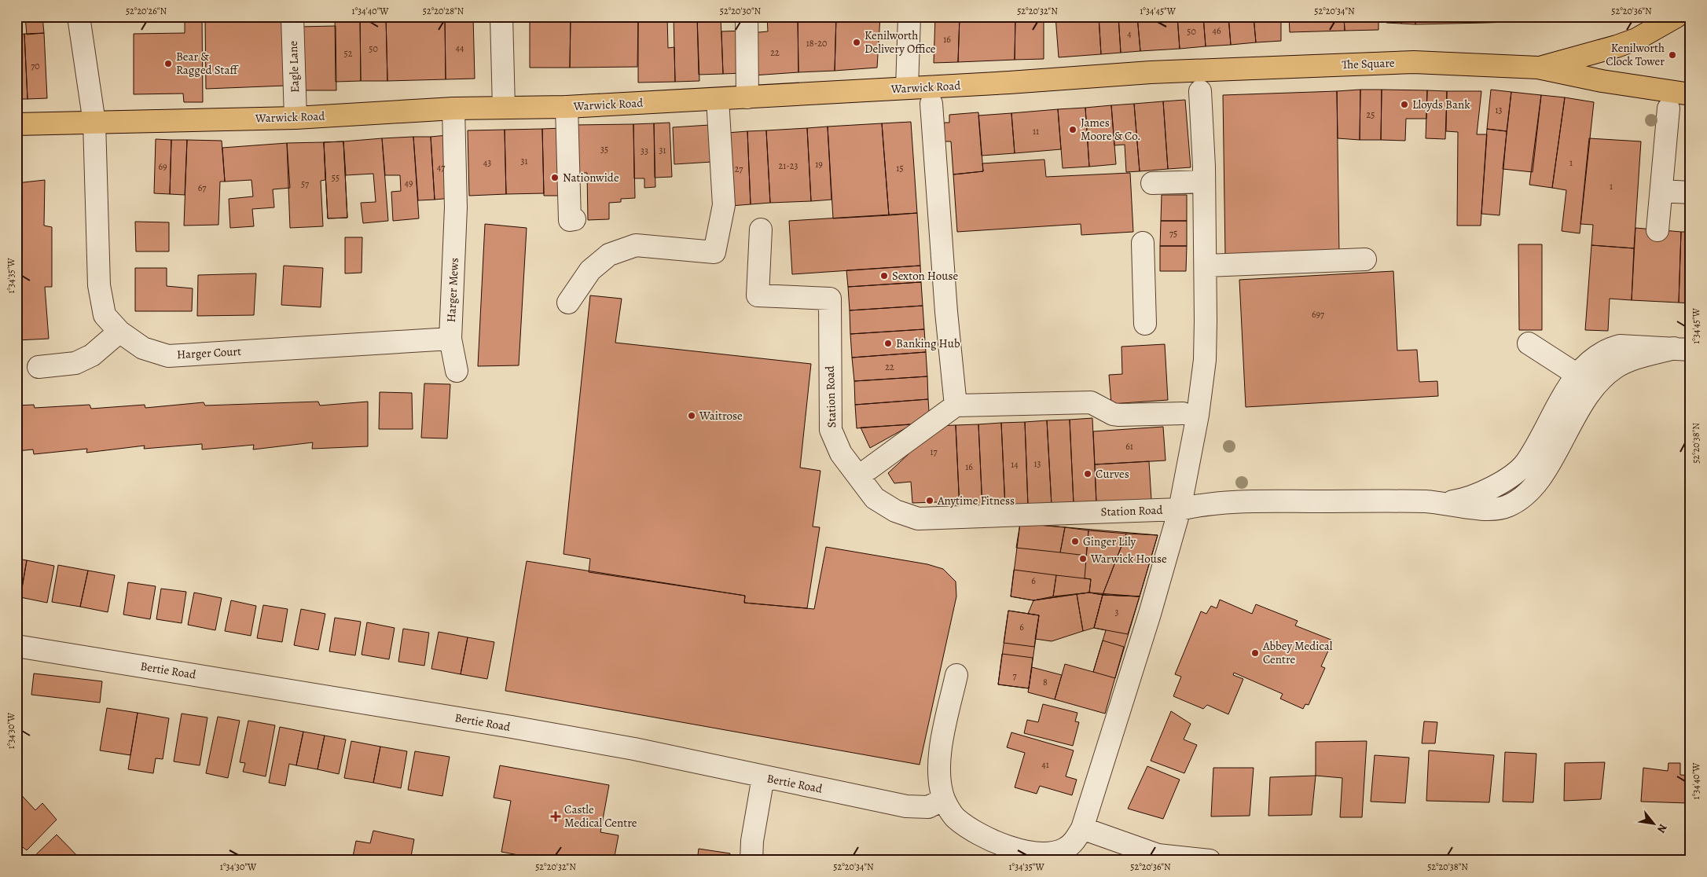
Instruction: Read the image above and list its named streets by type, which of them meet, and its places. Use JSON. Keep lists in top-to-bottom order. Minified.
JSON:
{"streets":{"main road":["The Square","Warwick Road"],"street":["Eagle Lane","Harger Mews","Harger Court","Station Road","Bertie Road"]},"crossings":[["The Square","Warwick Road"],["The Square","Station Road"],["Eagle Lane","Warwick Road"],["Warwick Road","Harger Mews"],["Warwick Road","Harger Court"],["Warwick Road","Station Road"],["Harger Mews","Harger Court"]],"places":{"other":["Kenilworth Delivery Office","Kenilworth Clock Tower","Bear & Ragged Staff","Lloyds Bank","James Moore & Co.","Nationwide","Sexton House","Banking Hub","Waitrose","Curves","Anytime Fitness","Ginger Lily","Warwick House","Abbey Medical Centre"],"health":["Castle Medical Centre"]},"house_numbers":["46","50","4","16","18-20","44","50","22","52","70","13","25","11","35","31","33","31","43","1","19","21-23","69","47","15","27","55","49","57","1","67","75","697","22","61","17","13","14","16","6","3","6","7","8","41"],"north":"bottom right","coordinates":["52°20'26\"N","1°34'40\"W","52°20'28\"N","52°20'30\"N","52°20'32\"N","1°34'45\"W","52°20'34\"N","52°20'36\"N","1°34'35\"W","52°20'38\"N","1°34'30\"W"]}
